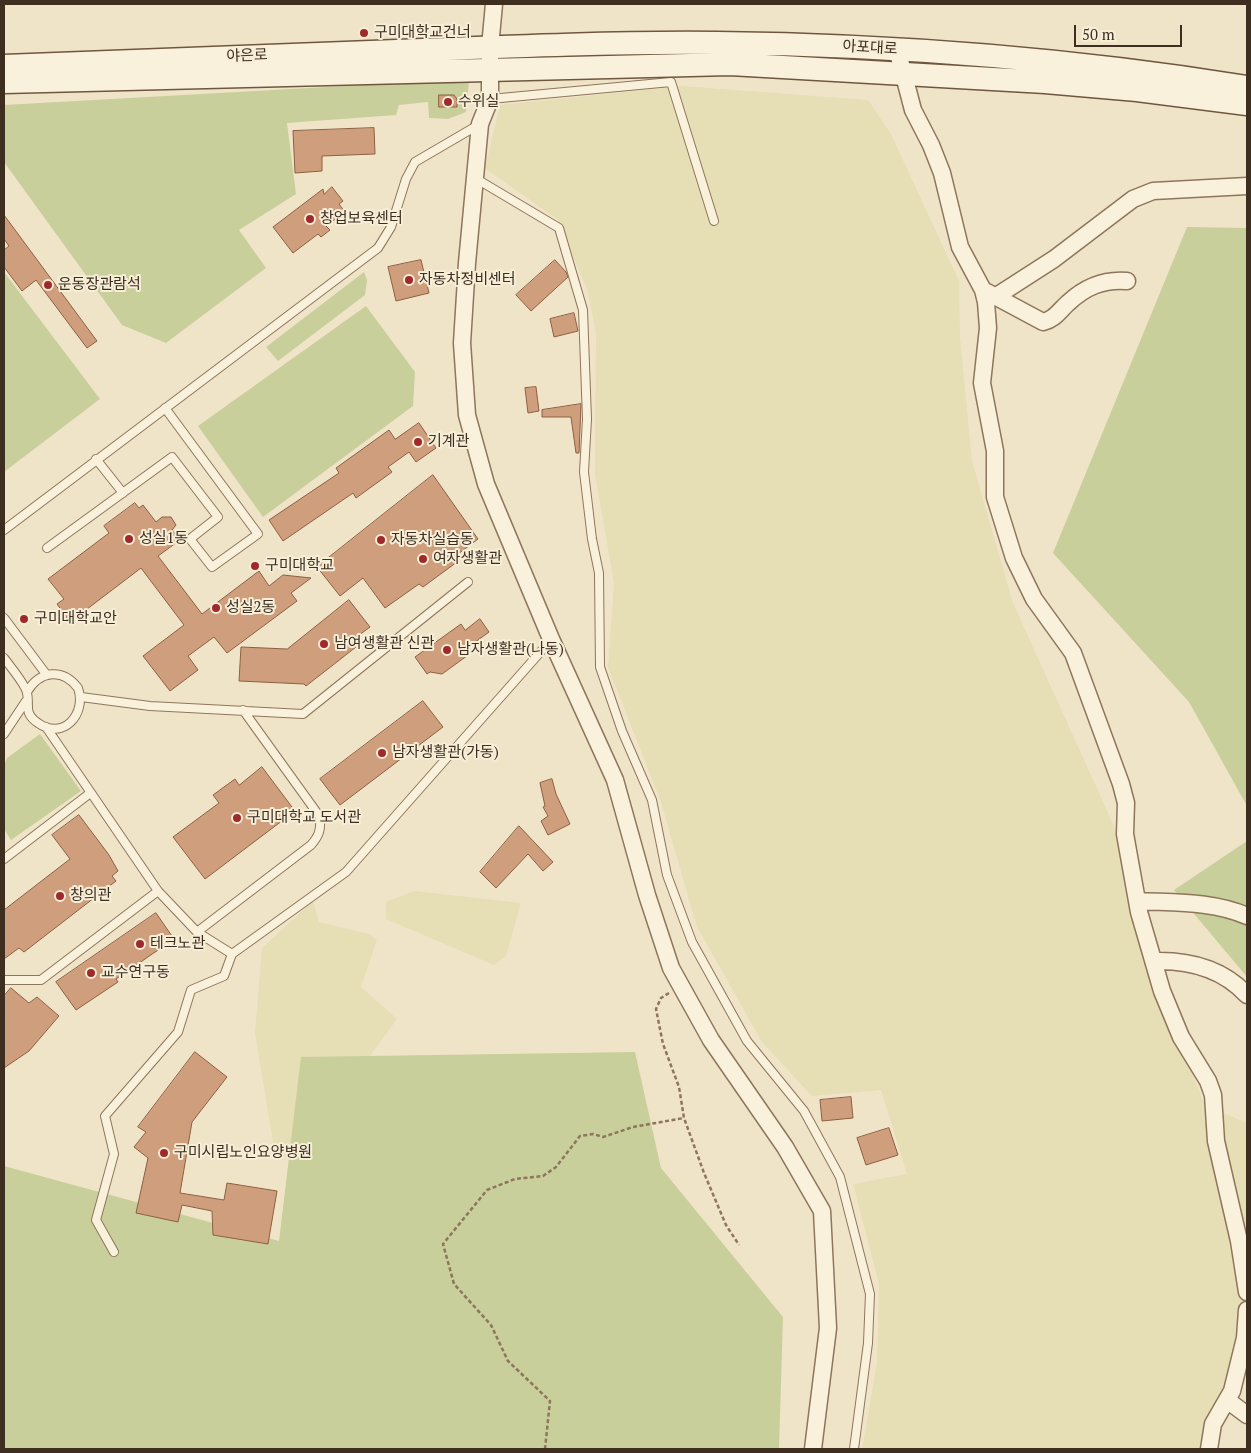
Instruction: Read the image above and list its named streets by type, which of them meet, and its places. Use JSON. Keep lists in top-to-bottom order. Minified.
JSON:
{"streets":{"main road":["아포대로","야은로"]},"crossings":[["아포대로","야은로"]],"places":["구미대학교건너","수위실","창업보육센터","자동차정비센터","운동장관람석","기계관","성실1동","자동차실습동","여자생활관","구미대학교","성실2동","구미대학교안","남여생활관 신관","남자생활관(나동)","남자생활관(가동)","구미대학교 도서관","창의관","테크노관","교수연구동","구미시립노인요양병원"],"scale_bar":"50 m"}
